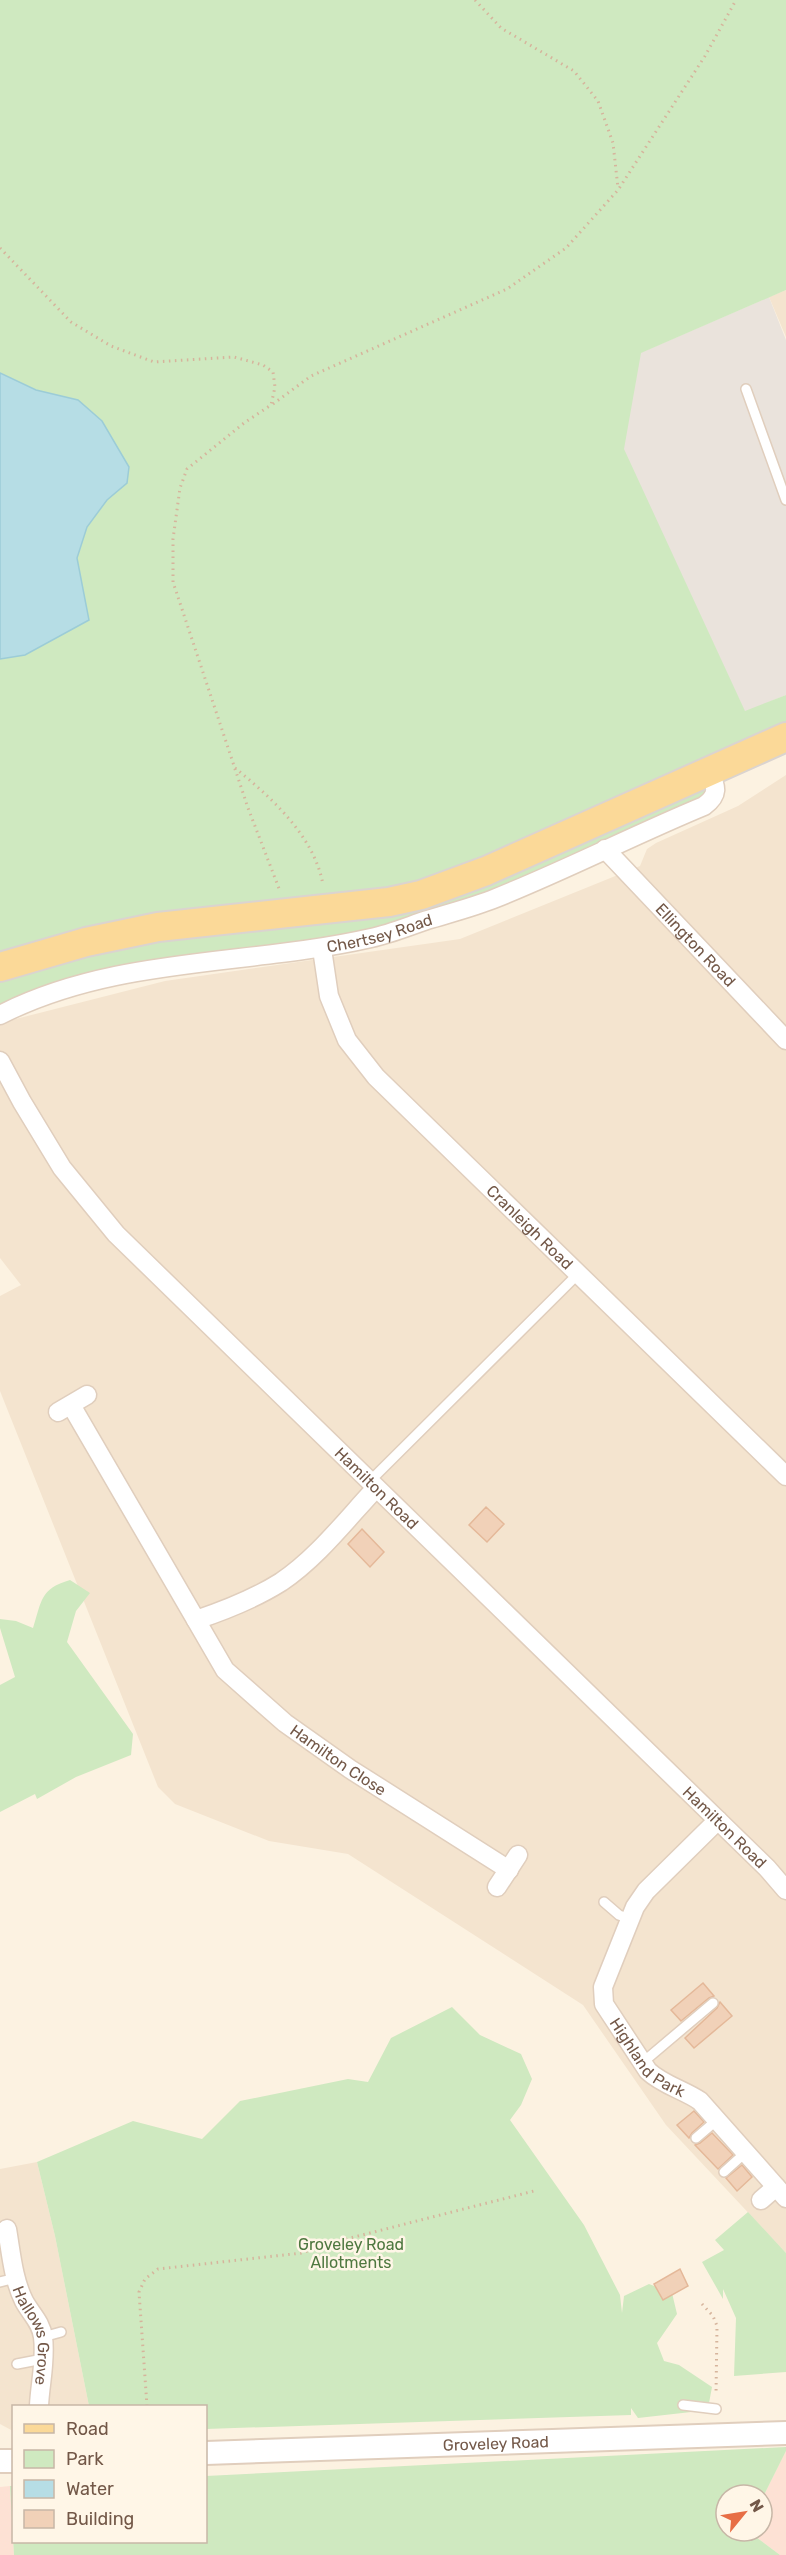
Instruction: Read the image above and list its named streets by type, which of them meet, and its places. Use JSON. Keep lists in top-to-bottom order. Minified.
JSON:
{"streets":{"main road":["Chertsey Road"],"street":["Ellington Road","Cranleigh Road","Hamilton Road","Hamilton Close","Highland Park","Hallows Grove","Groveley Road"]},"crossings":[["Chertsey Road","Ellington Road"],["Chertsey Road","Cranleigh Road"],["Hamilton Road","Highland Park"]],"parks":["Groveley Road Allotments"],"legend":["Road","Park","Water","Building"],"north":"top right"}
